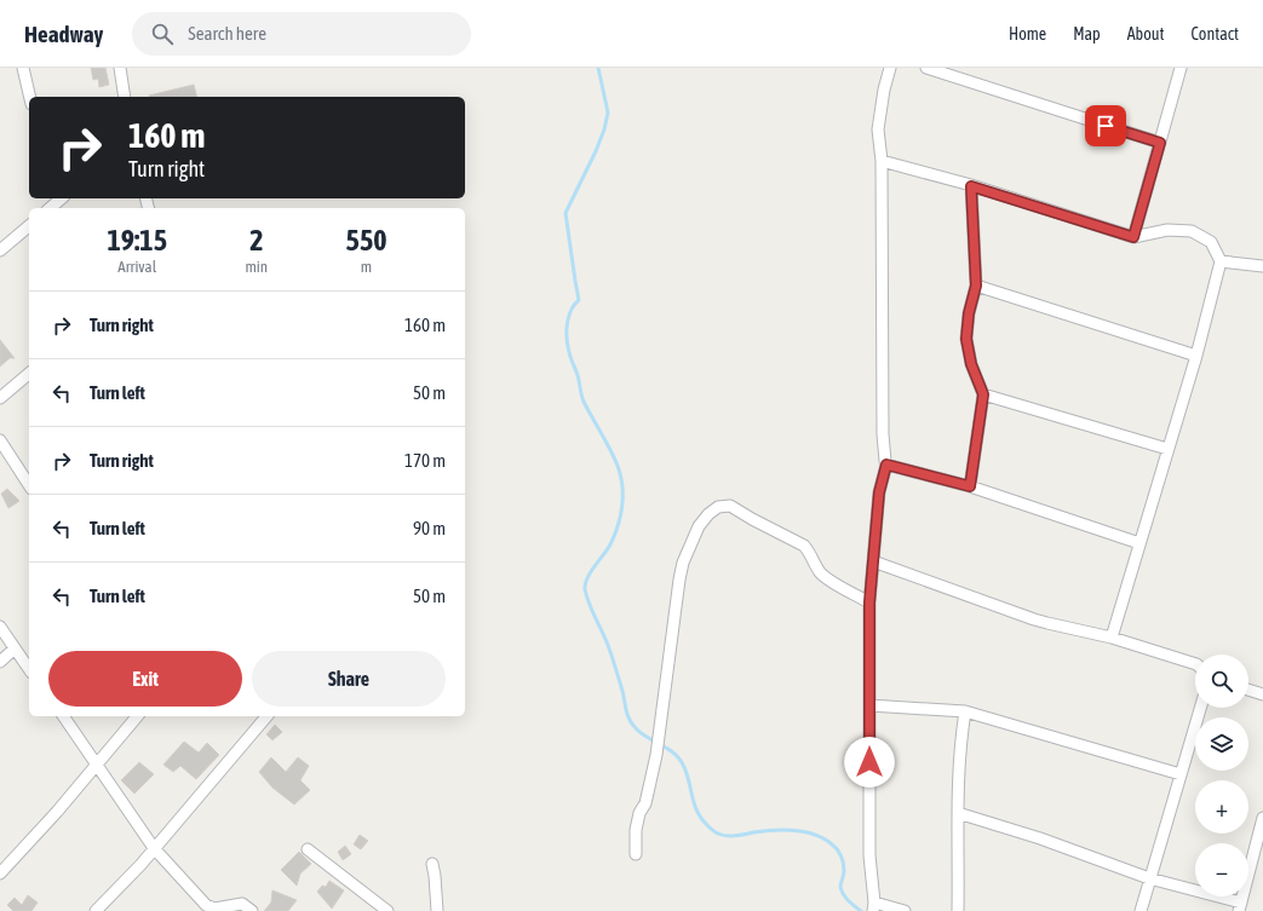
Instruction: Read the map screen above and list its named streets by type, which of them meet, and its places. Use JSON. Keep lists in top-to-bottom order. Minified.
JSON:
{"page":{"header":"Headway","search":"Search here","nav":["Home","Map","About","Contact"],"turn":["160 m","Turn right"],"eta":["19:15","Arrival","2","min","550","m"],"list":[{"name":"Turn right","value":"160 m"},{"name":"Turn left","value":"50 m"},{"name":"Turn right","value":"170 m"},{"name":"Turn left","value":"90 m"},{"name":"Turn left","value":"50 m"}],"buttons":["Exit","Share"],"map_buttons":["+","−"]}}
